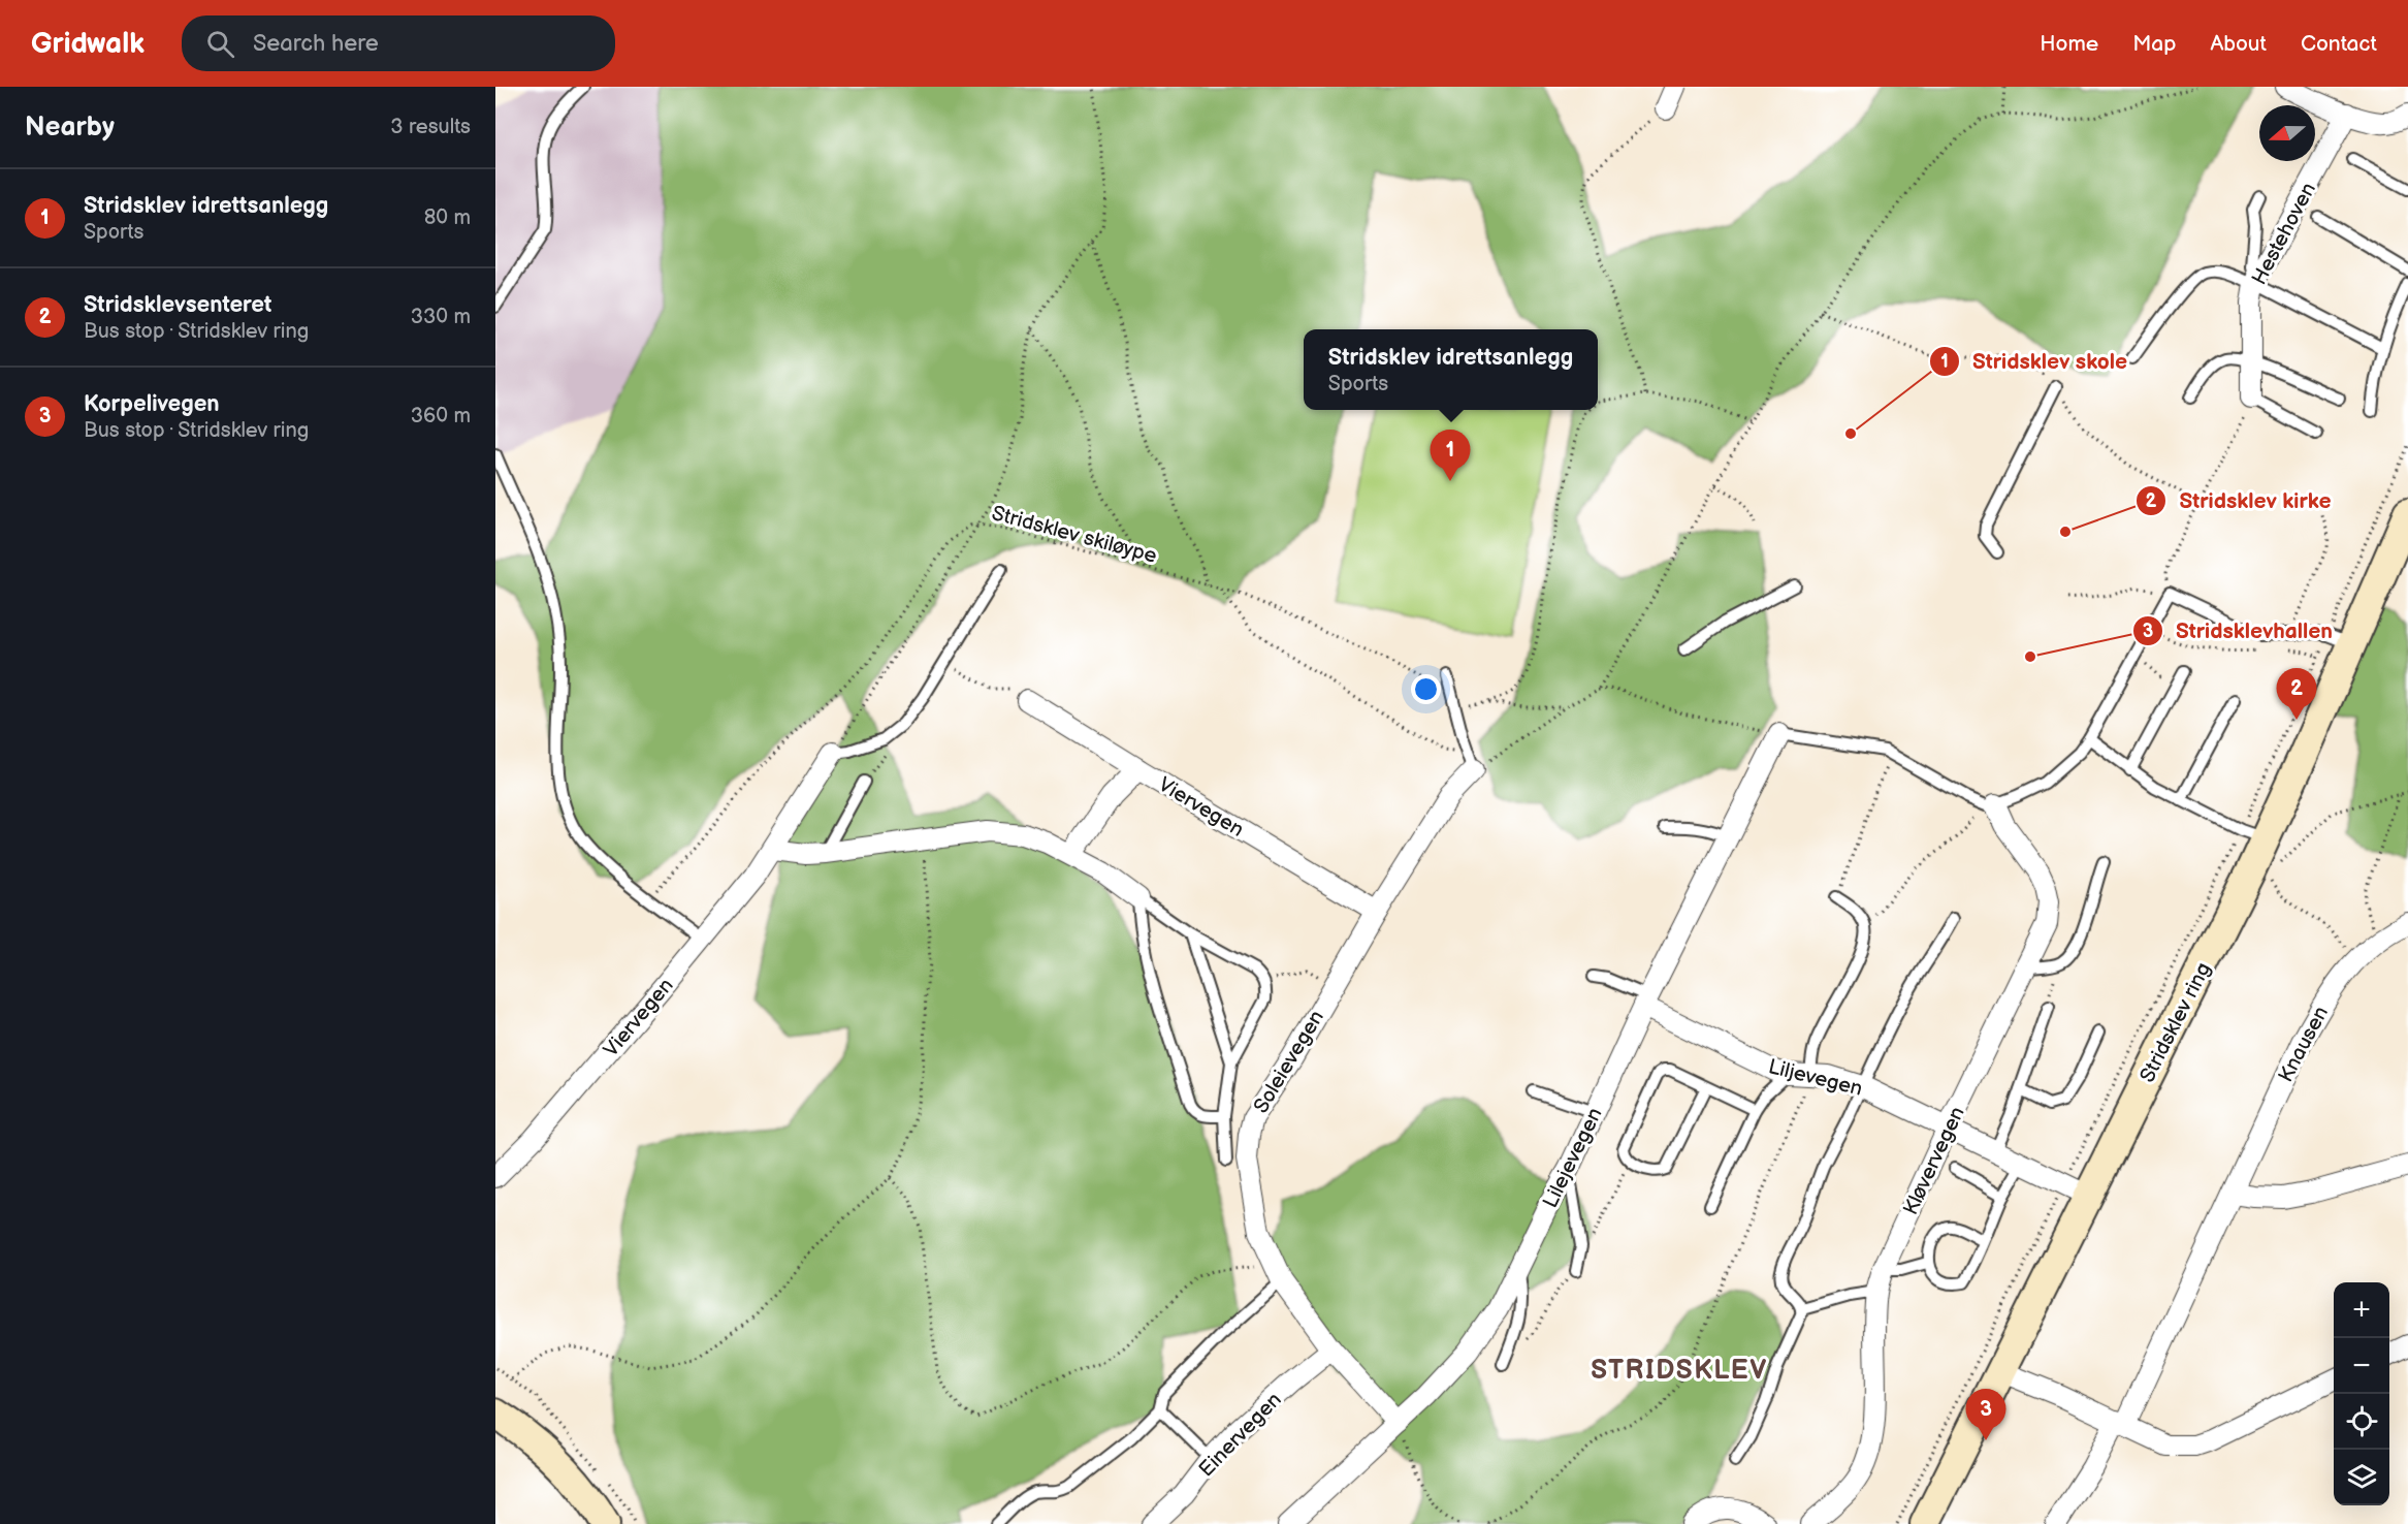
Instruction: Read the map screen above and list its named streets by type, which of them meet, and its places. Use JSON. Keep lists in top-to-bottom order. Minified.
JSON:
{"streets":{"street":["Hestehoven","Viervegen","Stridsklev ring","Knausen","Soleievegen","Liljevegen","Lilejevegen","Kløvervegen","Einervegen"],"path":["Stridsklev skiløype"]},"crossings":[["Viervegen","Soleievegen"],["Stridsklev ring","Liljevegen"],["Soleievegen","Lilejevegen"],["Soleievegen","Einervegen"],["Liljevegen","Lilejevegen"],["Liljevegen","Kløvervegen"]],"districts":["STRIDSKLEV"],"places":["Stridsklev skole","Stridsklev kirke","Stridsklevhallen"],"north":"left","page":{"header":"Gridwalk","search":"Search here","nav":["Home","Map","About","Contact"],"heading":["Nearby","3 results"],"list":[{"mark":"1","name":"Stridsklev idrettsanlegg","note":"Sports","value":"80 m"},{"mark":"2","name":"Stridsklevsenteret","note":"Bus stop · Stridsklev ring","value":"330 m"},{"mark":"3","name":"Korpelivegen","note":"Bus stop · Stridsklev ring","value":"360 m"}],"popup":["Stridsklev idrettsanlegg","Sports"],"pins":["1","2","3"],"map_buttons":["+","−"]}}
